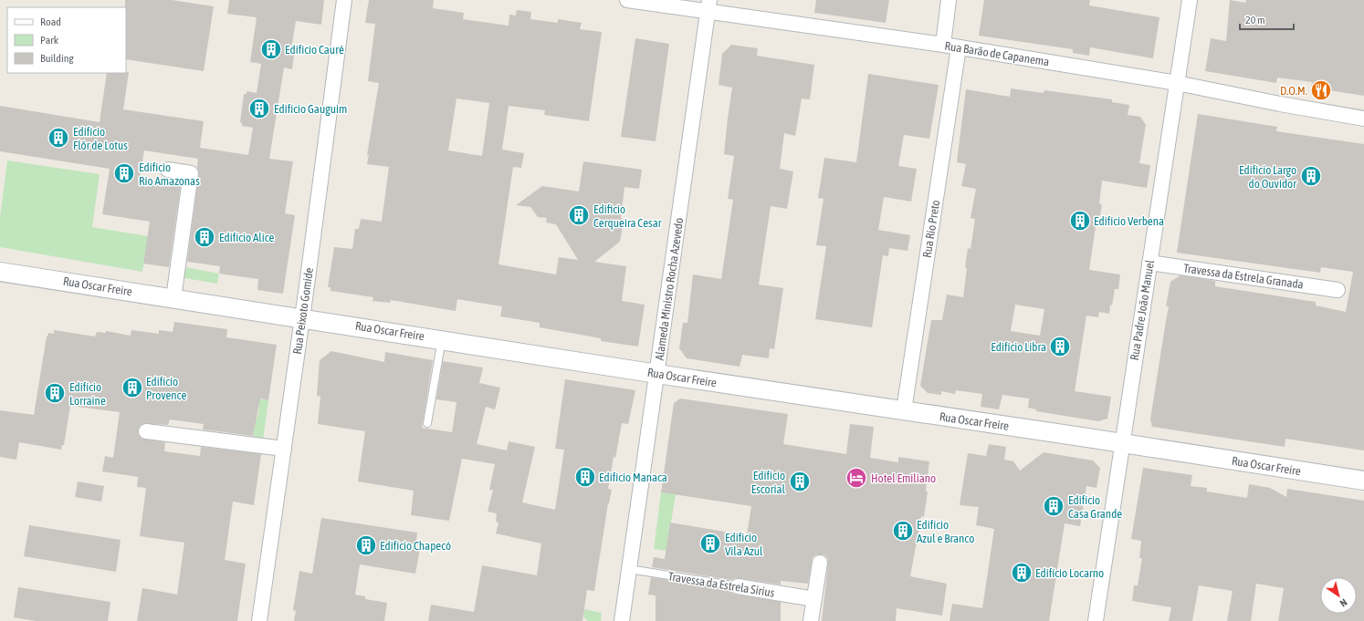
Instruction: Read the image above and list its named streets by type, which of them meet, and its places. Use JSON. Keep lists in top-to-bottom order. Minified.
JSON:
{"streets":{"street":["Rua Barão de Capanema","Rua Rio Preto","Travessa da Estrela Granada","Rua Oscar Freire","Alameda Ministro Rocha Azevedo","Rua Padre João Manuel","Rua Peixoto Gomide","Travessa da Estrela Sírius"]},"crossings":[["Rua Barão de Capanema","Rua Rio Preto"],["Rua Barão de Capanema","Alameda Ministro Rocha Azevedo"],["Rua Barão de Capanema","Rua Padre João Manuel"],["Rua Rio Preto","Rua Oscar Freire"],["Travessa da Estrela Granada","Rua Padre João Manuel"],["Rua Oscar Freire","Alameda Ministro Rocha Azevedo"],["Rua Oscar Freire","Rua Padre João Manuel"],["Rua Oscar Freire","Rua Peixoto Gomide"],["Alameda Ministro Rocha Azevedo","Travessa da Estrela Sírius"]],"places":{"building":["Edifício Cauré","Edifício Gauguim","Edifício Flôr de Lotus","Edifício Rio Amazonas","Edifício Largo do Ouvidor","Edificio Cerqueira Cesar","Edifício Verbena","Edifício Alice","Edifício Libra","Edifício Provence","Edifício Lorraine","Edifício Manaca","Edifício Escorial","Edifício Casa Grande","Edifício Azul e Branco","Edifício Vila Azul","Edifício Chapecó","Edifício Locarno"],"restaurant":["D.O.M."],"hotel":["Hotel Emiliano"]},"legend":["Road","Park","Building"],"scale_bar":"20 m","north":"bottom right"}
